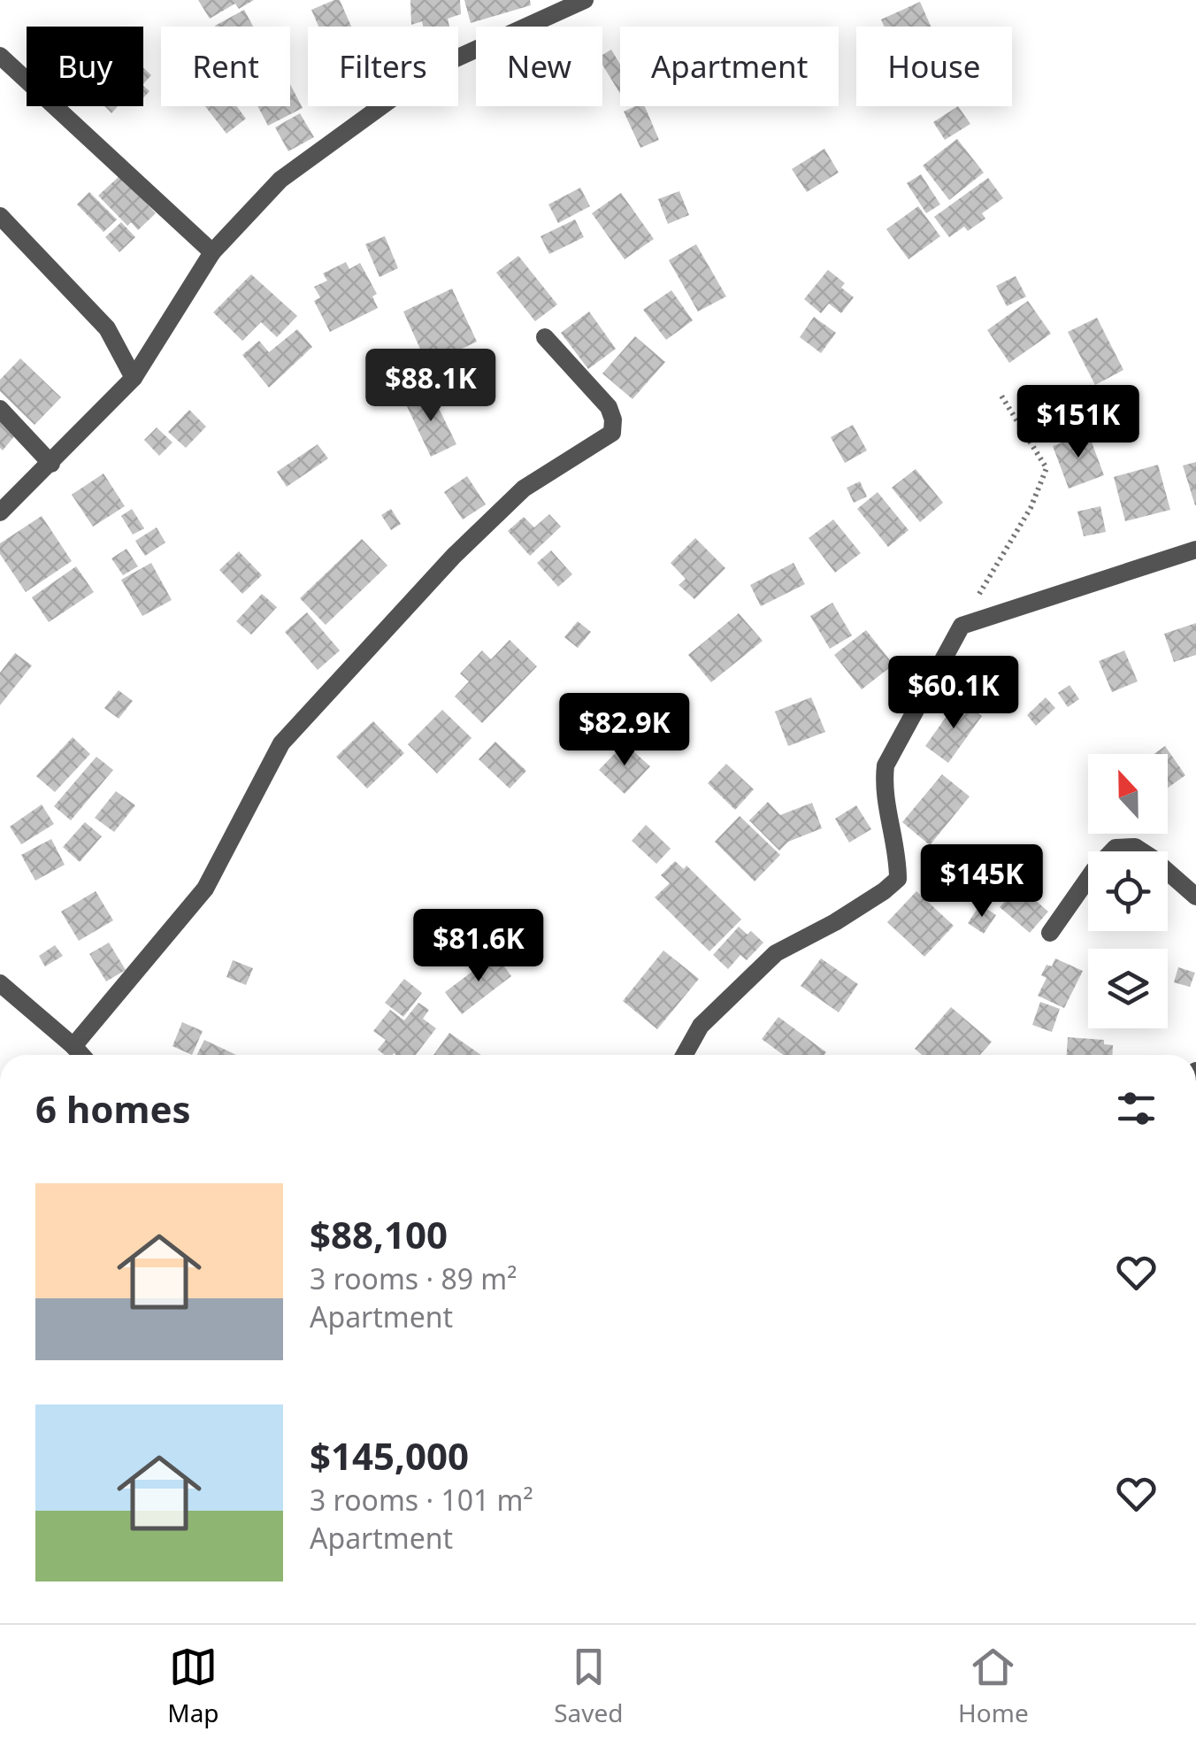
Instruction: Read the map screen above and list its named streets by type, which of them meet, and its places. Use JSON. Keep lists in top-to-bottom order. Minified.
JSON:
{"north":"top","page":{"chip":["Buy","Rent","Filters","New","Apartment","House"],"price":["$88.1K","$151K","$60.1K","$82.9K","$145K","$81.6K"],"heading":"6 homes","list":[{"name":"$88,100","note":"3 rooms · 89 m² · Apartment"},{"name":"$145,000","note":"3 rooms · 101 m² · Apartment"}],"tabs":["Map","Saved","Home"]}}
